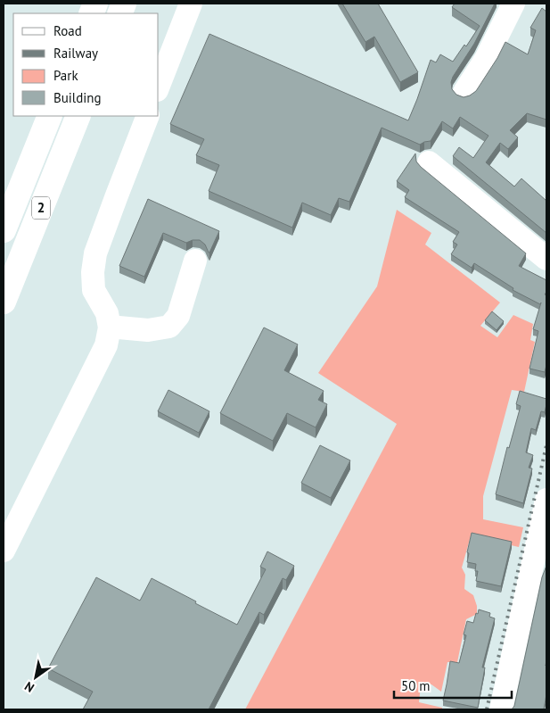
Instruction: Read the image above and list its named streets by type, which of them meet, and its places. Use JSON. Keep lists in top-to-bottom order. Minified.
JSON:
{"streets":{"highway":["2"]},"legend":["Road","Railway","Park","Building"],"scale_bar":"50 m","north":"bottom left"}
